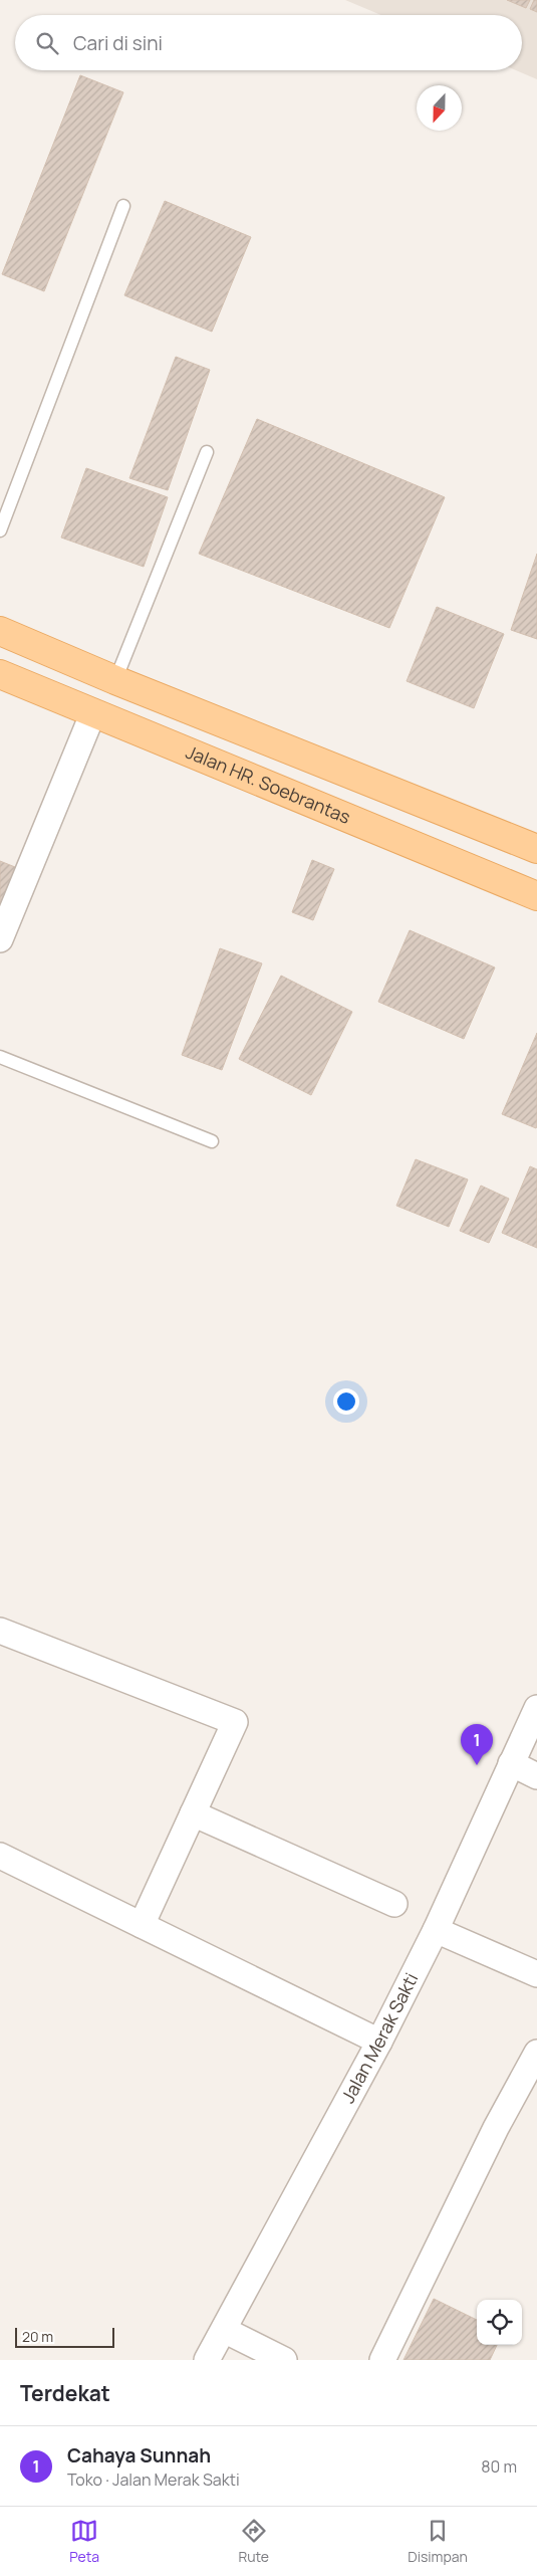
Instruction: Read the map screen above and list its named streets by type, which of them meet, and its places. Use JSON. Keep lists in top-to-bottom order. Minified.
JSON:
{"streets":{"main road":["Jalan HR. Soebrantas"],"street":["Jalan Merak Sakti"]},"scale_bar":"20 m","north":"bottom","page":{"search":"Cari di sini","pins":"1","scale":"20 m","heading":"Terdekat","list":[{"mark":"1","name":"Cahaya Sunnah","note":"Toko · Jalan Merak Sakti","value":"80 m"}],"nav":["Peta","Rute","Disimpan"]}}
